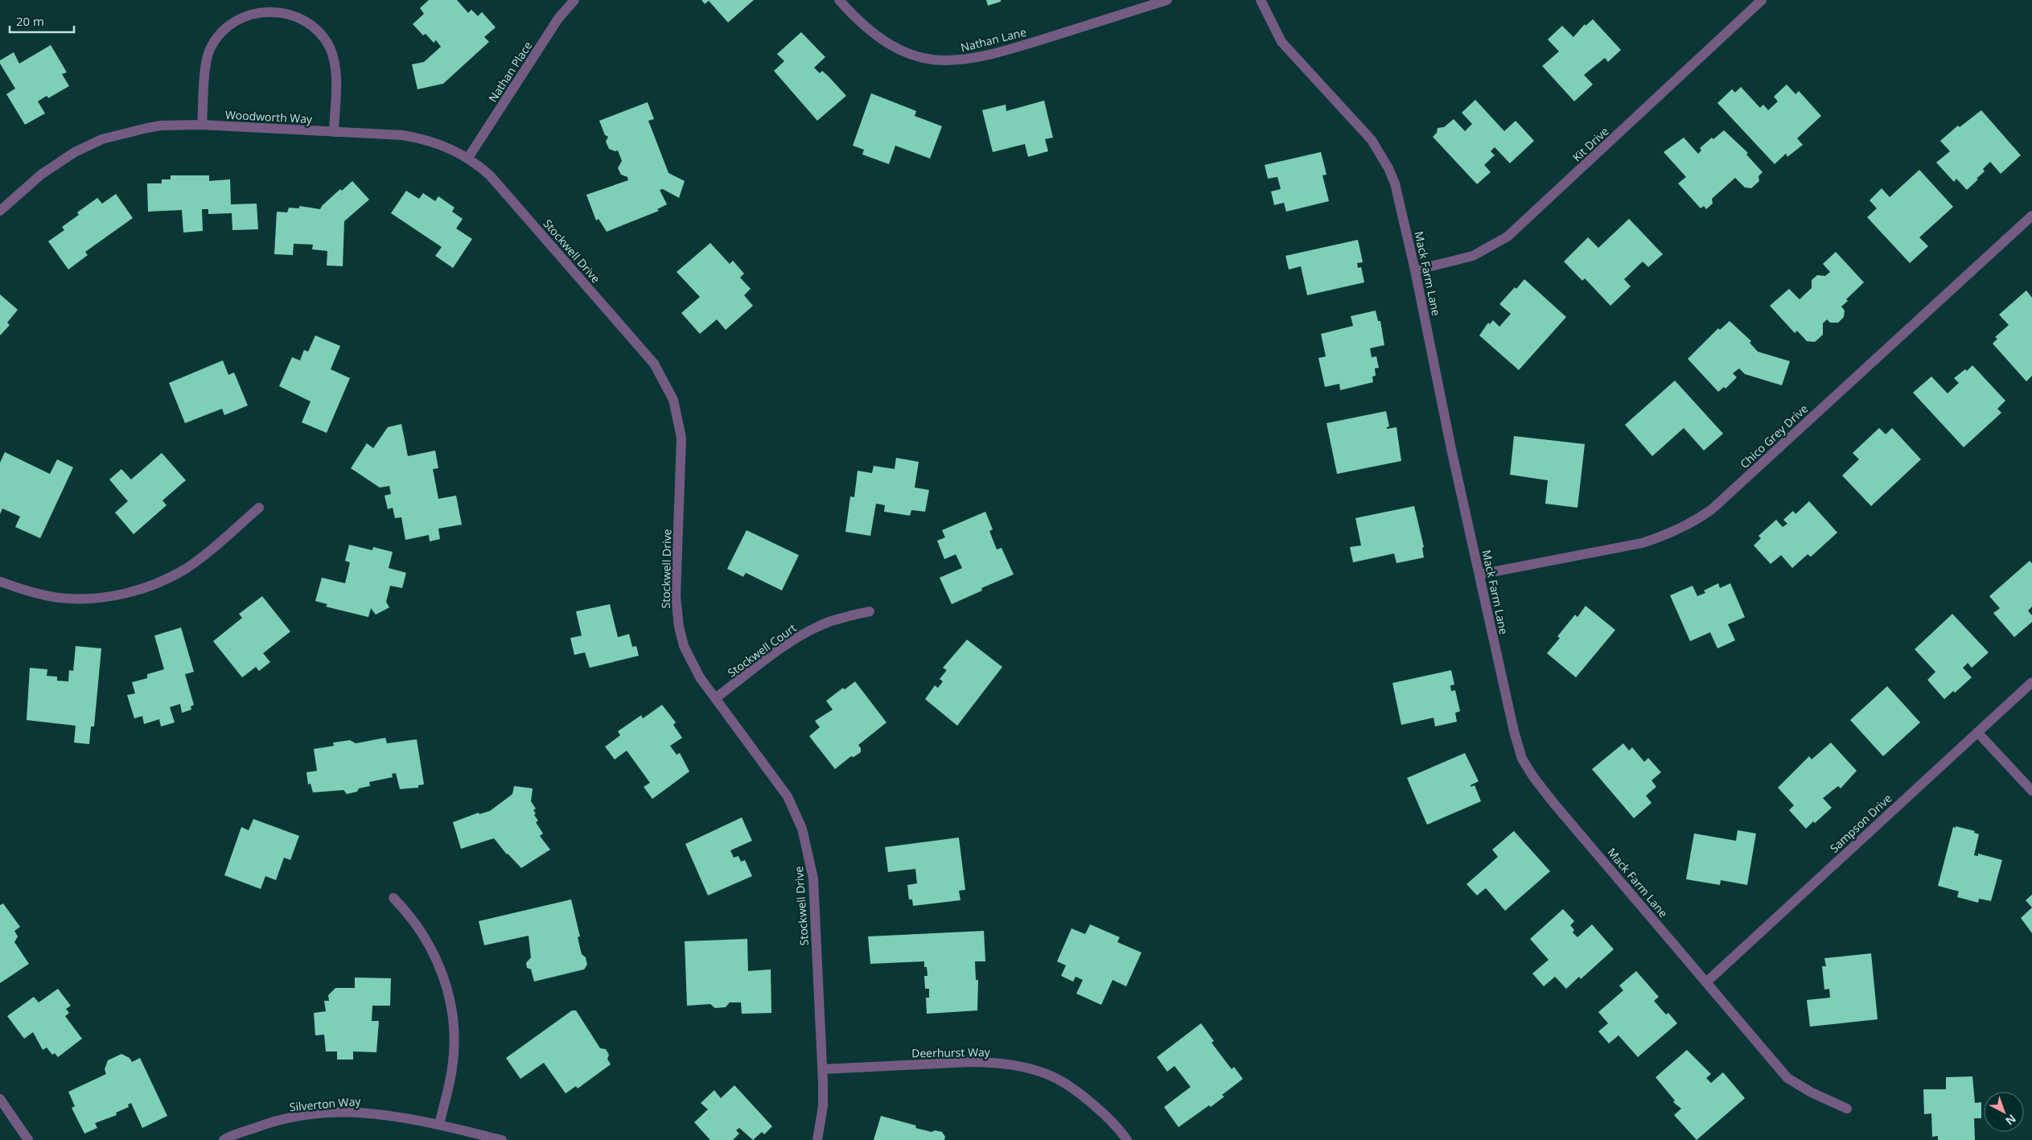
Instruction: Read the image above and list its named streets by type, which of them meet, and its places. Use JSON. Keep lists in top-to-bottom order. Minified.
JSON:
{"streets":{"street":["Nathan Lane","Nathan Place","Woodworth Way","Kit Drive","Stockwell Drive","Mack Farm Lane","Chico Grey Drive","Stockwell Court","Sampson Drive","Deerhurst Way","Silverton Way"]},"crossings":[["Nathan Place","Woodworth Way"],["Nathan Place","Stockwell Drive"],["Woodworth Way","Stockwell Drive"],["Kit Drive","Mack Farm Lane"],["Stockwell Drive","Stockwell Court"],["Stockwell Drive","Deerhurst Way"],["Mack Farm Lane","Chico Grey Drive"],["Mack Farm Lane","Sampson Drive"]],"scale_bar":"20 m","north":"bottom right"}
